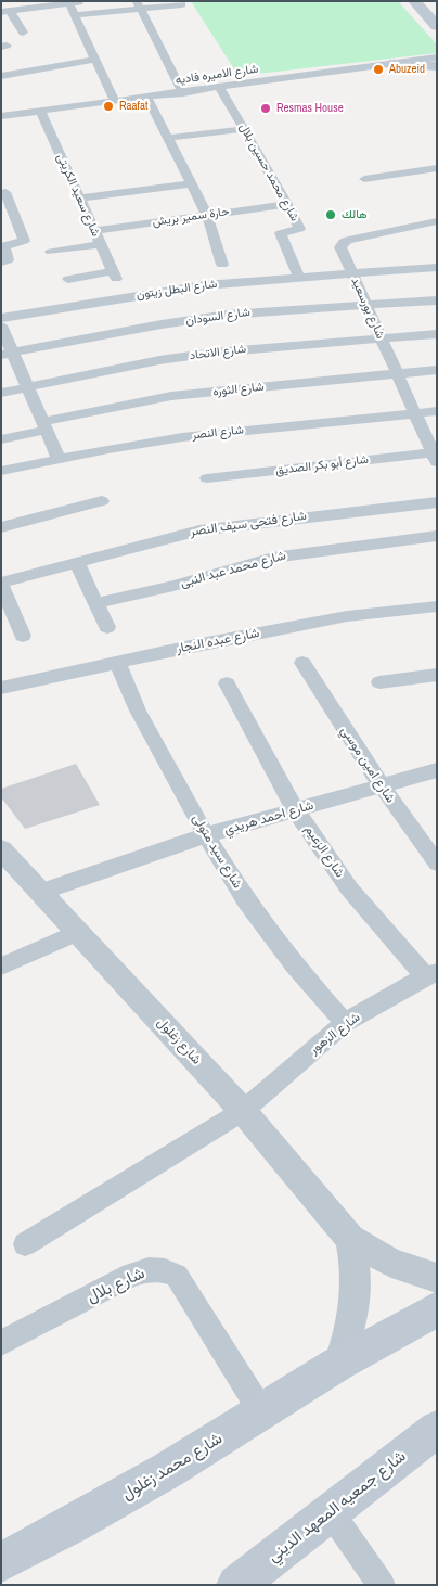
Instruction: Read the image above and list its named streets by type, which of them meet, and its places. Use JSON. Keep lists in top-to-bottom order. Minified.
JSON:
{"streets":{"main road":["شارع محمد زغلول","شارع جمعيه المعهد الديني"],"street":["شارع الاميره فاديه","شارع محمد حسين بلال","شارع سعيد الكريتى","حارة سمير بريش","شارع البطل زيتون","شارع بورسعيد","شارع السودان","شارع الاتحاد","شارع الثوره","شارع النصر","شارع أبو بكر الصديق","شارع فتحى سيف النصر","شارع محمد عبد النبى","شارع عبده النجار","شارع امين موسي","شارع احمد هريدي","شارع سيد متولى","شارع الزعيم","شارع الزهور","شارع زغلول","شارع بلال"]},"crossings":[["شارع الاميره فاديه","شارع محمد حسين بلال"],["شارع الاميره فاديه","شارع سعيد الكريتى"],["شارع محمد حسين بلال","حارة سمير بريش"],["شارع محمد حسين بلال","شارع البطل زيتون"],["شارع سعيد الكريتى","حارة سمير بريش"],["شارع البطل زيتون","شارع بورسعيد"],["شارع بورسعيد","شارع السودان"],["شارع بورسعيد","شارع الاتحاد"],["شارع بورسعيد","شارع الثوره"],["شارع بورسعيد","شارع النصر"],["شارع بورسعيد","شارع أبو بكر الصديق"],["شارع عبده النجار","شارع سيد متولى"],["شارع امين موسي","شارع احمد هريدي"],["شارع احمد هريدي","شارع سيد متولى"],["شارع احمد هريدي","شارع الزعيم"],["شارع احمد هريدي","شارع زغلول"],["شارع سيد متولى","شارع الزهور"],["شارع الزعيم","شارع الزهور"],["شارع الزهور","شارع زغلول"],["شارع زغلول","شارع محمد زغلول"],["شارع بلال","شارع محمد زغلول"]],"places":["Abuzeid","Raafat","Resmas House","هالك"]}
